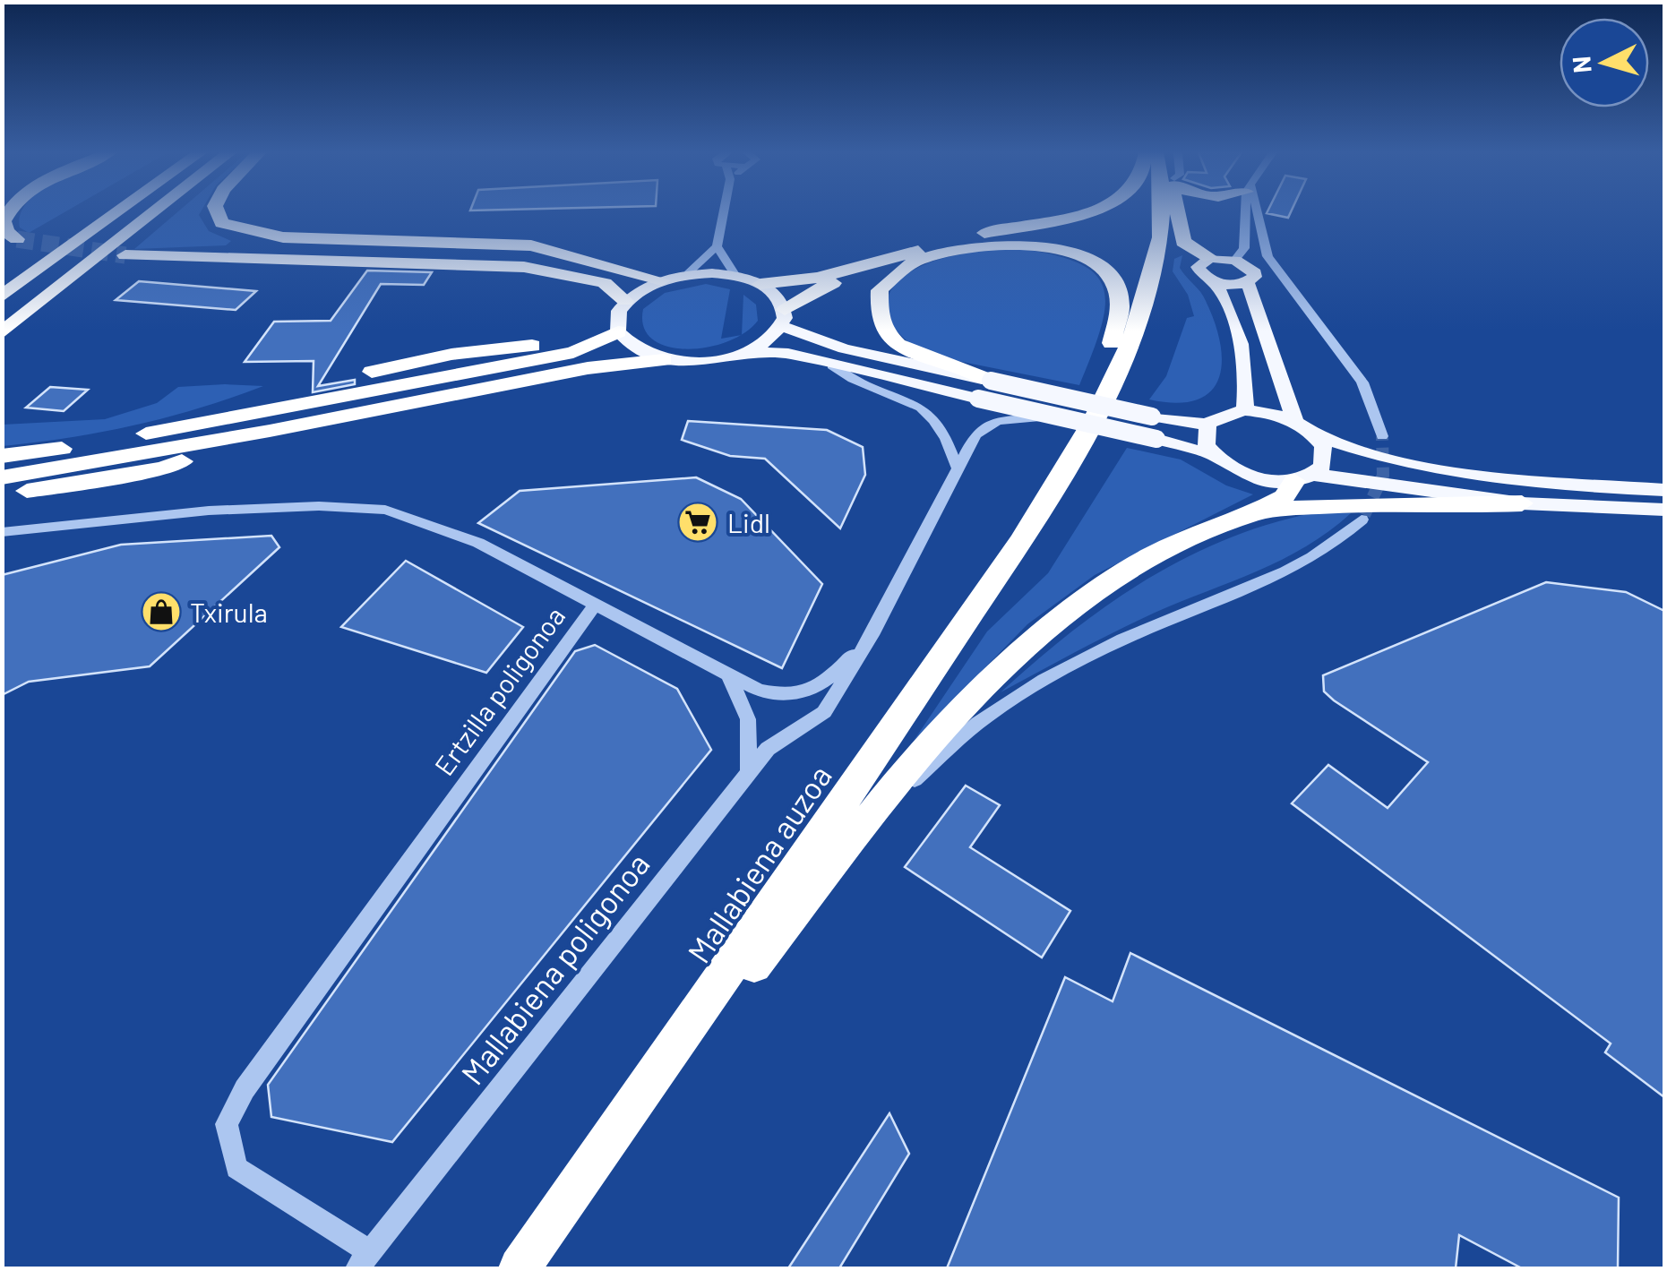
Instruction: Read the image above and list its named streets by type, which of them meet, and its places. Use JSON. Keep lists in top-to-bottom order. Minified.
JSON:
{"streets":{"highway":["Mallabiena auzoa"],"street":["Ertzilla poligonoa","Mallabiena poligonoa"]},"crossings":[["Ertzilla poligonoa","Mallabiena poligonoa"]],"places":{"supermarket":["Lidl"],"shop":["Txirula"]},"north":"left"}
